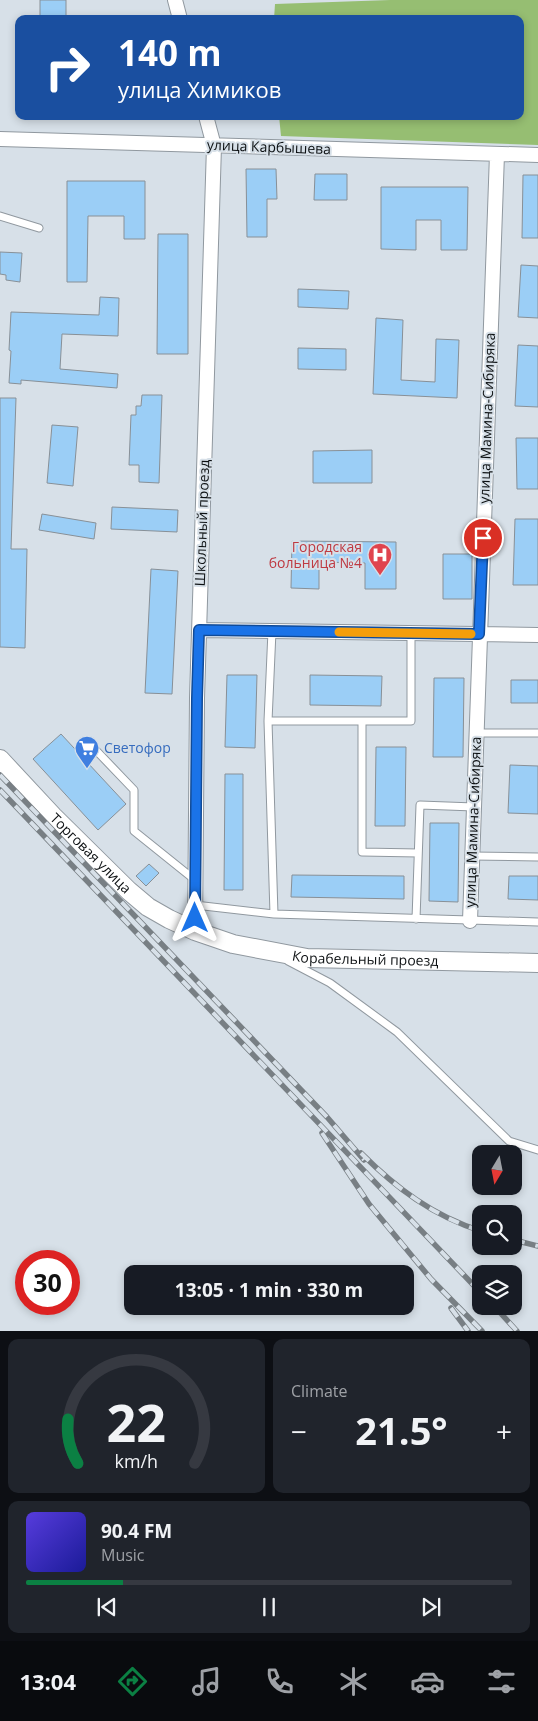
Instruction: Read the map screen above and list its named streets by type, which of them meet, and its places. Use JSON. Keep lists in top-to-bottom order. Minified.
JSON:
{"streets":{"street":["улица Карбышева","улица Мамина-Сибиряка","Школьный проезд","Торговая улица","Корабельный проезд"]},"crossings":[["улица Карбышева","улица Мамина-Сибиряка"],["улица Карбышева","Школьный проезд"],["Школьный проезд","Торговая улица"],["Школьный проезд","Корабельный проезд"],["Торговая улица","Корабельный проезд"]],"places":{"hospital":["Городская больница №4"],"supermarket":["Светофор"]},"north":"bottom","page":{"turn":["140 m","улица Химиков"],"limit":"30","trip":"13:05 · 1 min · 330 m","tile":"Climate","heat":["−","21.5°","+"],"song":["90.4 FM","Music"],"tabs":"13:04","gauge":["22","km/h"]}}
